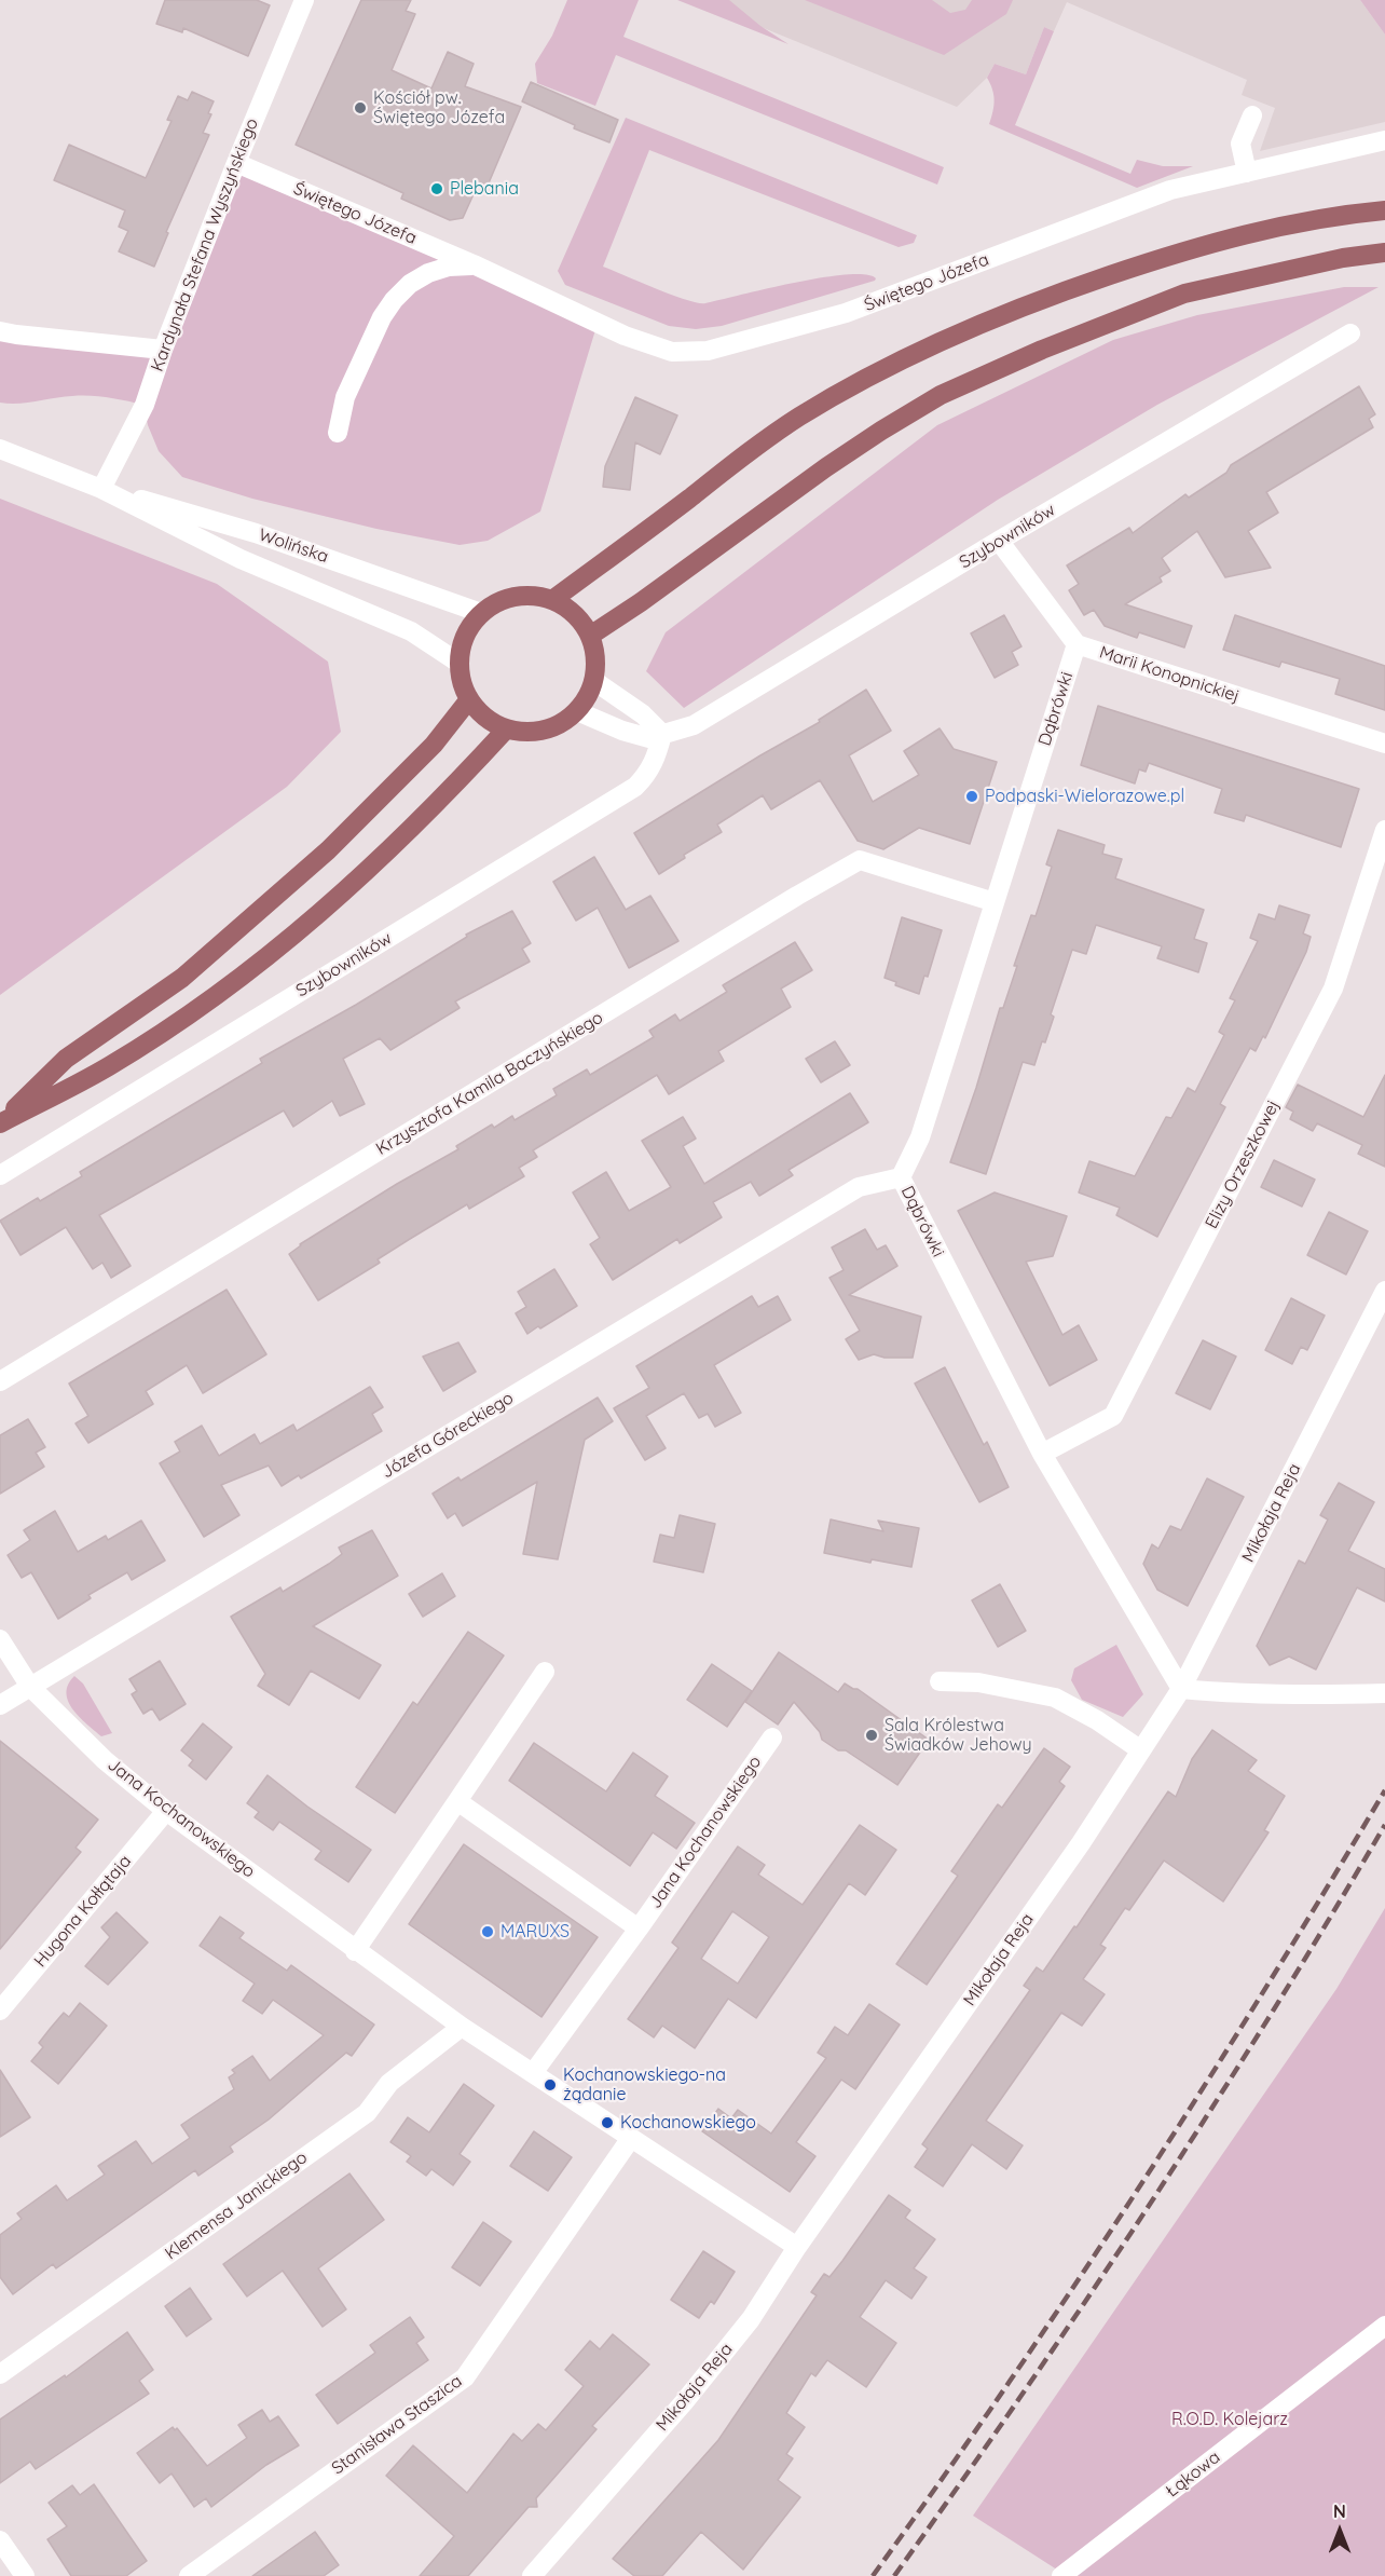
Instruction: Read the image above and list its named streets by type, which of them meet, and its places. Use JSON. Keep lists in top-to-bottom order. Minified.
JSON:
{"streets":{"street":["Świętego Józefa","Kardynała Stefana Wyszyńskiego","Szybowników","Wolińska","Marii Konopnickiej","Dąbrówki","Krzysztofa Kamila Baczyńskiego","Elizy Orzeszkowej","Józefa Góreckiego","Mikołaja Reja","Jana Kochanowskiego","Hugona Kołłątaja","Klemensa Janickiego","Stanisława Staszica","Łąkowa"]},"crossings":[["Świętego Józefa","Kardynała Stefana Wyszyńskiego"],["Kardynała Stefana Wyszyńskiego","Wolińska"],["Szybowników","Wolińska"],["Szybowników","Marii Konopnickiej"],["Marii Konopnickiej","Dąbrówki"],["Dąbrówki","Krzysztofa Kamila Baczyńskiego"],["Dąbrówki","Elizy Orzeszkowej"],["Dąbrówki","Józefa Góreckiego"],["Dąbrówki","Mikołaja Reja"],["Józefa Góreckiego","Jana Kochanowskiego"],["Mikołaja Reja","Jana Kochanowskiego"],["Jana Kochanowskiego","Hugona Kołłątaja"],["Jana Kochanowskiego","Klemensa Janickiego"],["Jana Kochanowskiego","Stanisława Staszica"]],"parks":["R.O.D. Kolejarz"],"places":["Kościół pw. Świętego Józefa","Plebania","Podpaski-Wielorazowe.pl","Sala Królestwa Świadków Jehowy","MARUXS","Kochanowskiego-na żądanie","Kochanowskiego"],"north":"top"}
